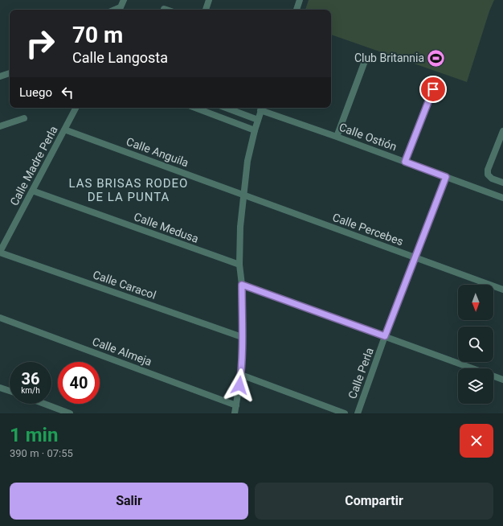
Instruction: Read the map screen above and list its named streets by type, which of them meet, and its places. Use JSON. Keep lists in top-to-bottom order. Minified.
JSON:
{"streets":{"street":["Calle Ostión","Calle Anguila","Calle Madre Perla","Calle Medusa","Calle Percebes","Calle Caracol","Calle Almeja","Calle Perla"]},"crossings":[["Calle Ostión","Calle Perla"],["Calle Anguila","Calle Madre Perla"],["Calle Anguila","Calle Percebes"],["Calle Madre Perla","Calle Medusa"],["Calle Madre Perla","Calle Caracol"],["Calle Percebes","Calle Perla"]],"districts":["LAS BRISAS RODEO DE LA PUNTA"],"places":{"sports":["Club Britannia"]},"north":"bottom","page":{"turn":["70 m","Calle Langosta"],"then":"Luego","speed":"36 km/h","limit":"40","heading":["1 min","390 m · 07:55"],"buttons":["Salir","Compartir"]}}
